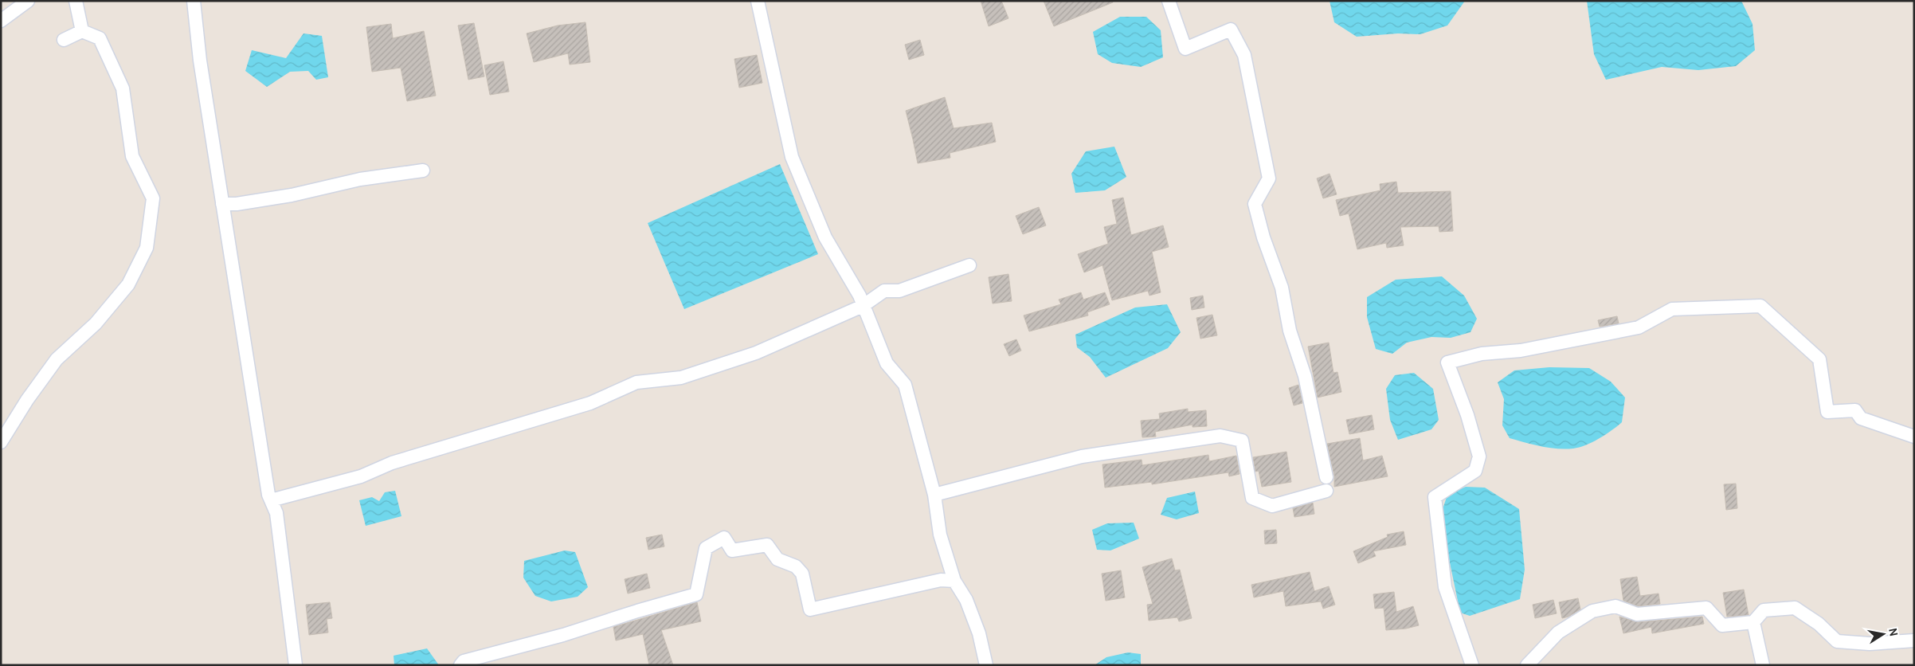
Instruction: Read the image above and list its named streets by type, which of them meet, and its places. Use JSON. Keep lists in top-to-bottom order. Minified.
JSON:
{"north":"right"}
